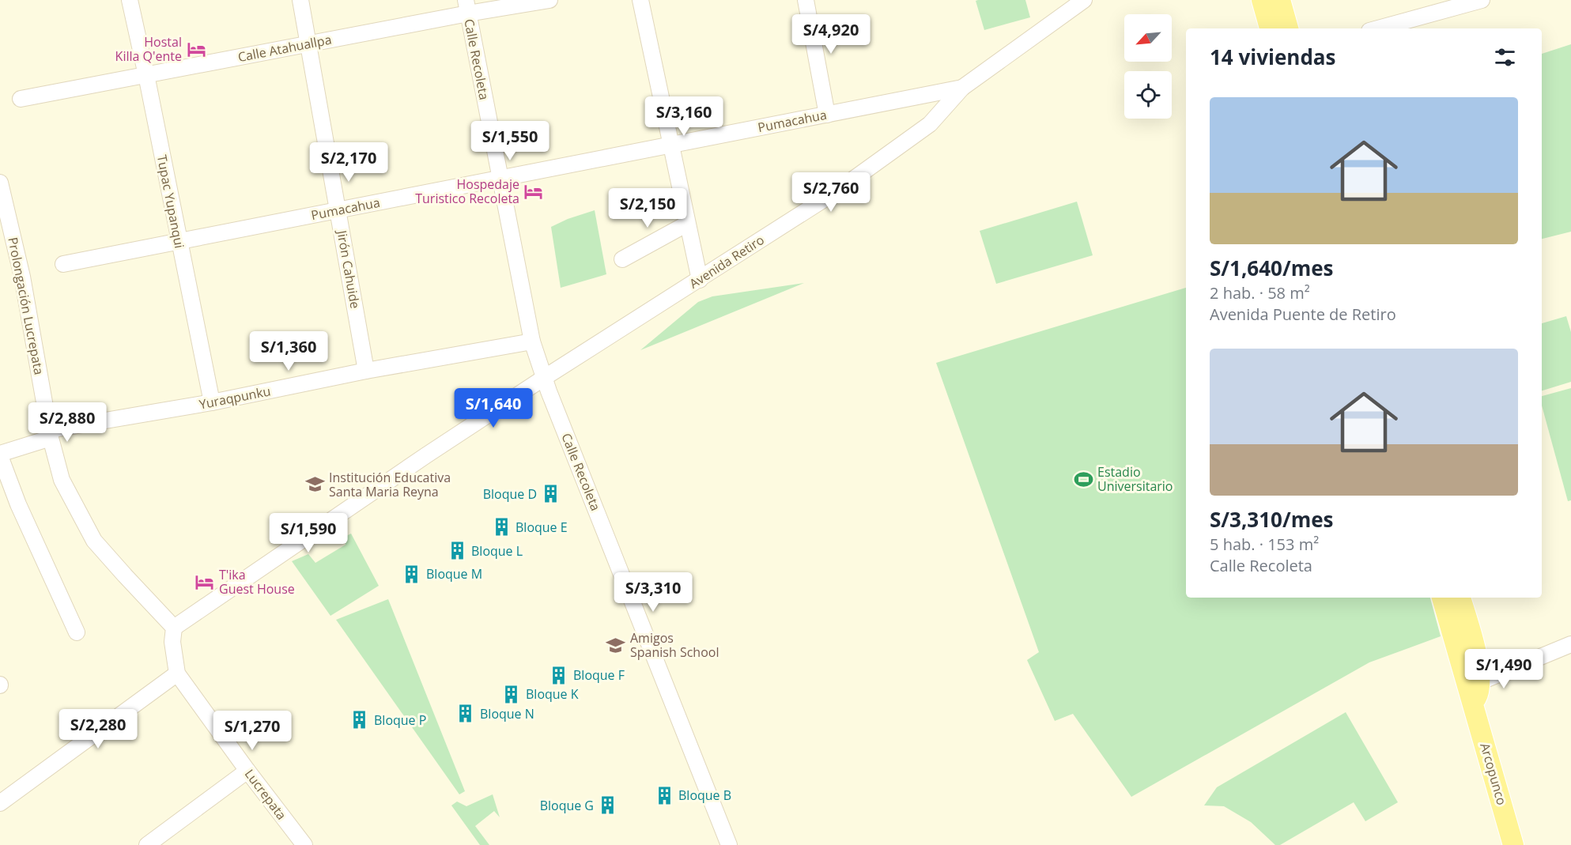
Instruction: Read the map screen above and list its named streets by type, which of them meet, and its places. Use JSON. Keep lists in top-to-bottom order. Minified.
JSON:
{"streets":{"main road":["Arcopunco"],"street":["Calle Atahuallpa","Calle Recoleta","Pumacahua","Tupac Yupanqui","Avenida Retiro","Jirón Cahuide","Prolongación Lucrepata","Yuraqpunku","Lucrepata"]},"crossings":[["Calle Atahuallpa","Calle Recoleta"],["Calle Atahuallpa","Tupac Yupanqui"],["Calle Atahuallpa","Jirón Cahuide"],["Calle Recoleta","Pumacahua"],["Calle Recoleta","Avenida Retiro"],["Calle Recoleta","Yuraqpunku"],["Pumacahua","Tupac Yupanqui"],["Pumacahua","Avenida Retiro"],["Pumacahua","Jirón Cahuide"],["Tupac Yupanqui","Yuraqpunku"],["Avenida Retiro","Prolongación Lucrepata"],["Jirón Cahuide","Yuraqpunku"],["Prolongación Lucrepata","Yuraqpunku"]],"places":{"hotel":["Hostal Killa Q'ente","Hospedaje Turistico Recoleta","T'ika Guest House"],"sports":["Estadio Universitario"],"school or university":["Institución Educativa Santa Maria Reyna","Amigos Spanish School"],"building":["Bloque D","Bloque E","Bloque L","Bloque M","Bloque F","Bloque K","Bloque N","Bloque P","Bloque B","Bloque G"]},"north":"bottom left","page":{"price":["S/4,920","S/3,160","S/1,550","S/2,170","S/2,760","S/2,150","S/1,360","S/1,640","S/2,880","S/1,590","S/3,310","S/1,490","S/2,280","S/1,270"],"heading":"14 viviendas","list":[{"name":"S/1,640/mes","note":"2 hab. · 58 m² · Avenida Puente de Retiro"},{"name":"S/3,310/mes","note":"5 hab. · 153 m² · Calle Recoleta"}]}}
